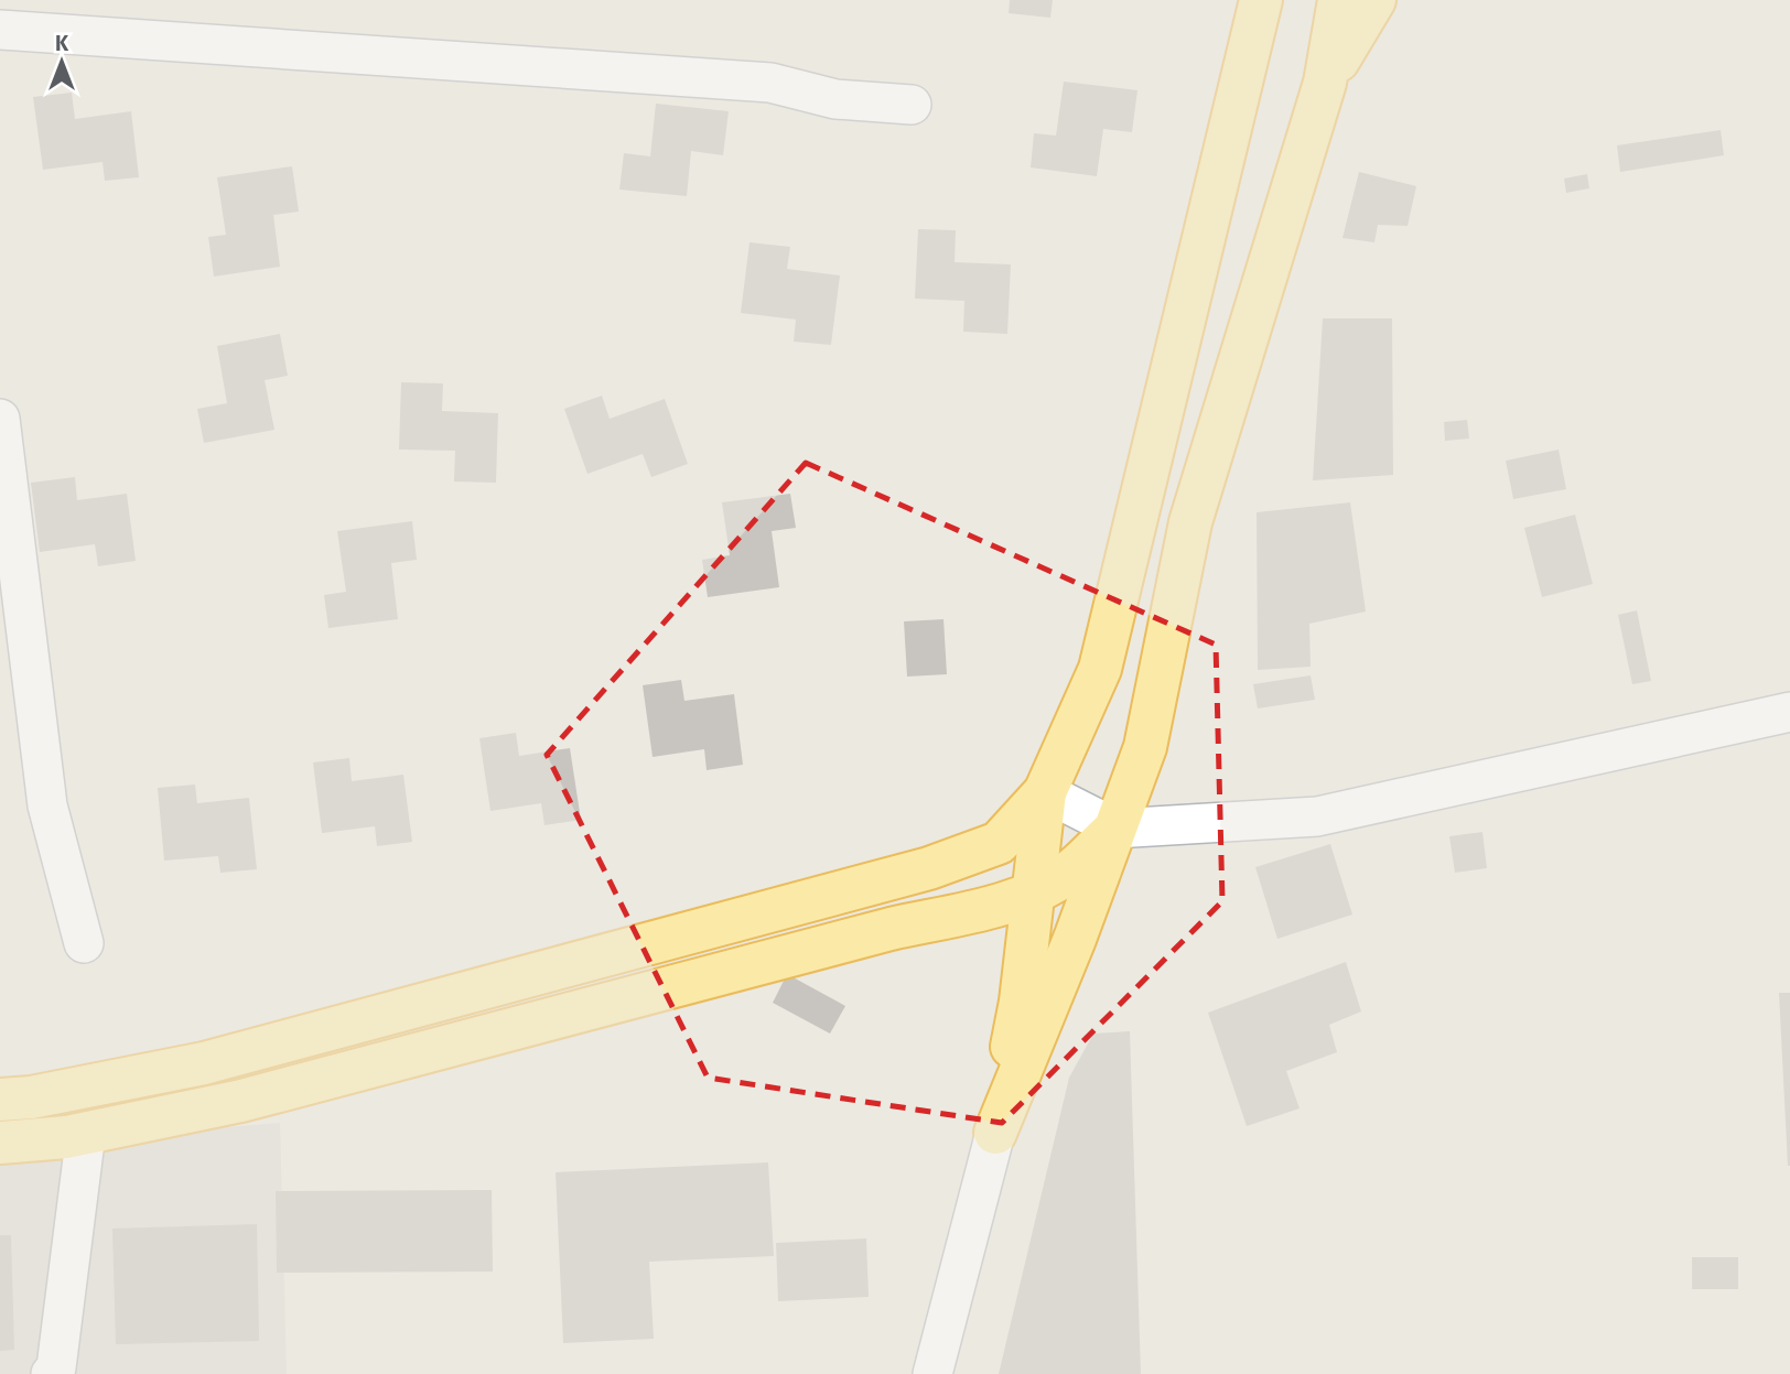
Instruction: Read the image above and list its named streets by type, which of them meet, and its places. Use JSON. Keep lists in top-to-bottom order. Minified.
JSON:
{"north":"top"}
